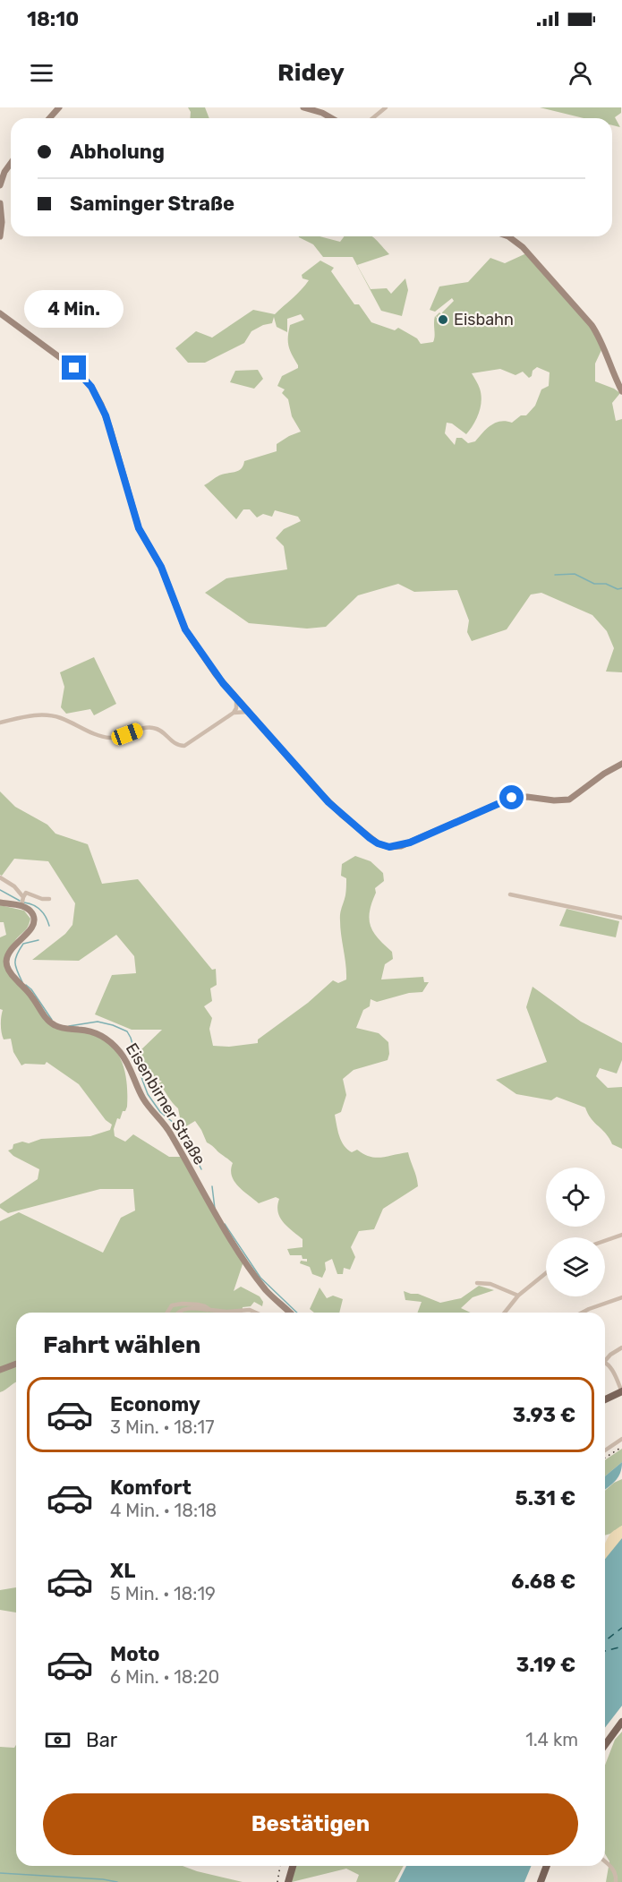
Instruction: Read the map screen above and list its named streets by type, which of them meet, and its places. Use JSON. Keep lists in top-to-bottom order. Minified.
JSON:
{"streets":{"street":["Eisenbirner Straße"]},"places":["Eisbahn"],"page":{"status":"18:10","header":"Ridey","banner":["Abholung","Saminger Straße"],"bubble":"4 Min.","heading":"Fahrt wählen","list":[{"name":"Economy","note":"3 Min. · 18:17","value":"3.93 €"},{"name":"Komfort","note":"4 Min. · 18:18","value":"5.31 €"},{"name":"XL","note":"5 Min. · 18:19","value":"6.68 €"},{"name":"Moto","note":"6 Min. · 18:20","value":"3.19 €"}],"pay":["Bar","1.4 km"],"buttons":"Bestätigen"}}
